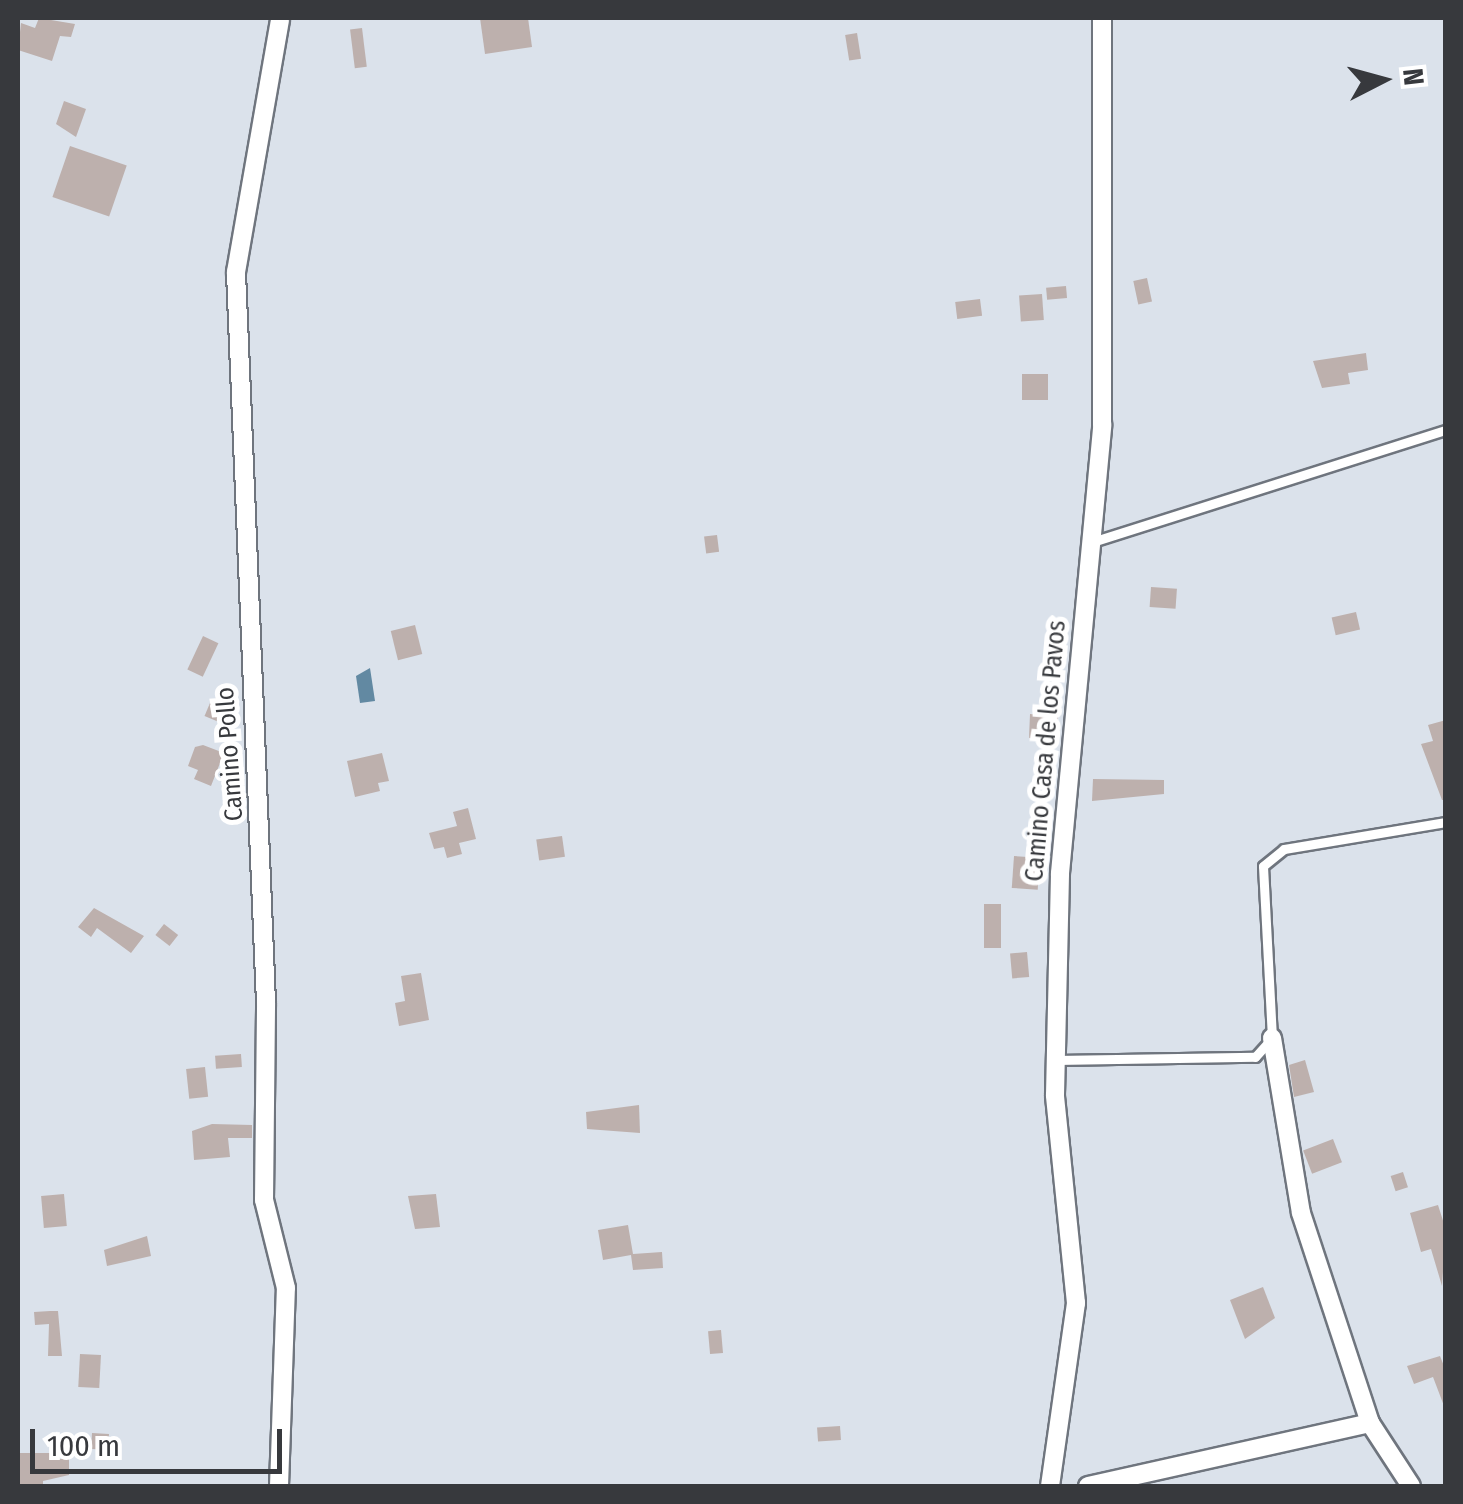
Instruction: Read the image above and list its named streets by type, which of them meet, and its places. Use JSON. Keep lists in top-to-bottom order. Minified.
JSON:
{"streets":{"street":["Camino Casa de los Pavos","Camino Pollo"]},"scale_bar":"100 m","north":"right"}
